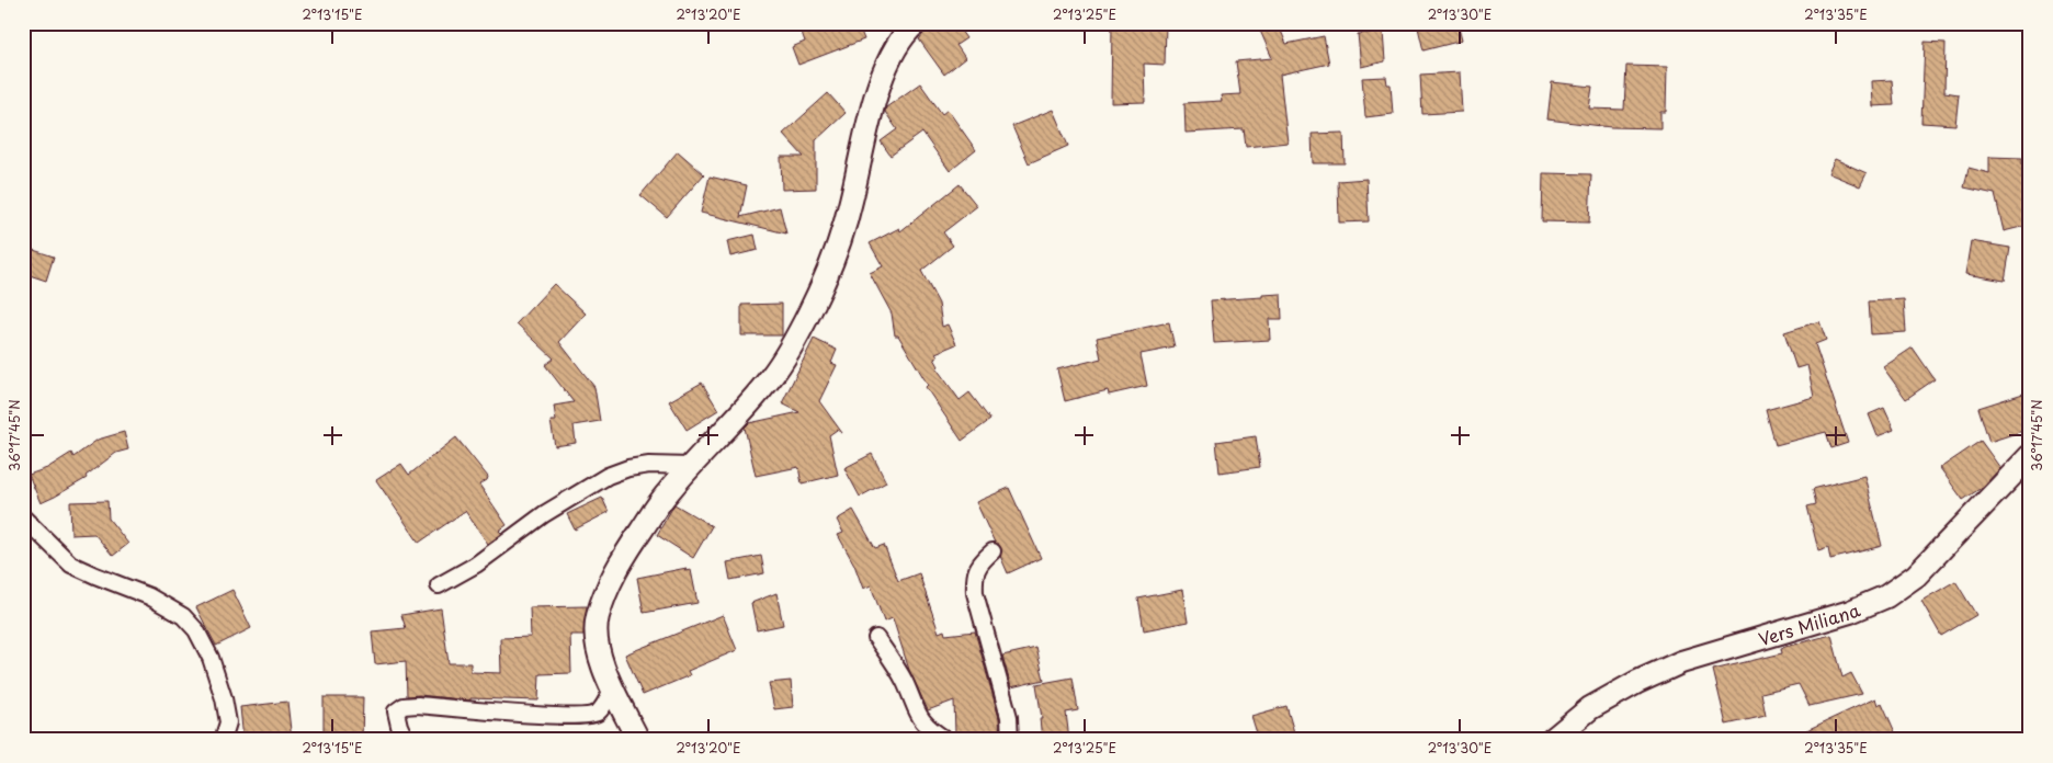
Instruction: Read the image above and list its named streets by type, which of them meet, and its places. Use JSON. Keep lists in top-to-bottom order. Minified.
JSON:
{"streets":{"main road":["Vers Miliana"]},"coordinates":["2°13'15\"E","2°13'20\"E","2°13'25\"E","2°13'30\"E","2°13'35\"E","36°17'45\"N"]}
